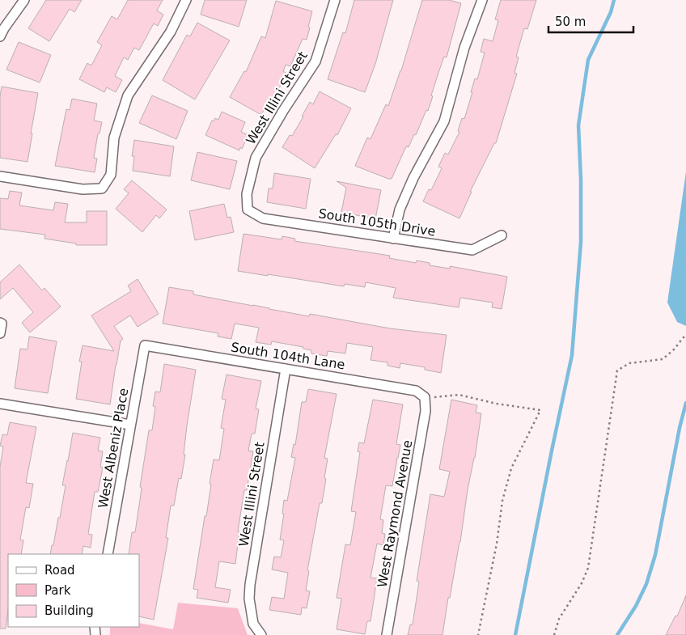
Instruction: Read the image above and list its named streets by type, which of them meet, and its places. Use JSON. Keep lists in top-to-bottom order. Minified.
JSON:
{"streets":{"street":["West Illini Street","South 105th Drive","South 104th Lane","West Albeniz Place","West Raymond Avenue"]},"crossings":[["West Illini Street","South 105th Drive"],["West Illini Street","South 104th Lane"],["South 104th Lane","West Albeniz Place"],["South 104th Lane","West Raymond Avenue"]],"legend":["Road","Park","Building"],"scale_bar":"50 m"}
